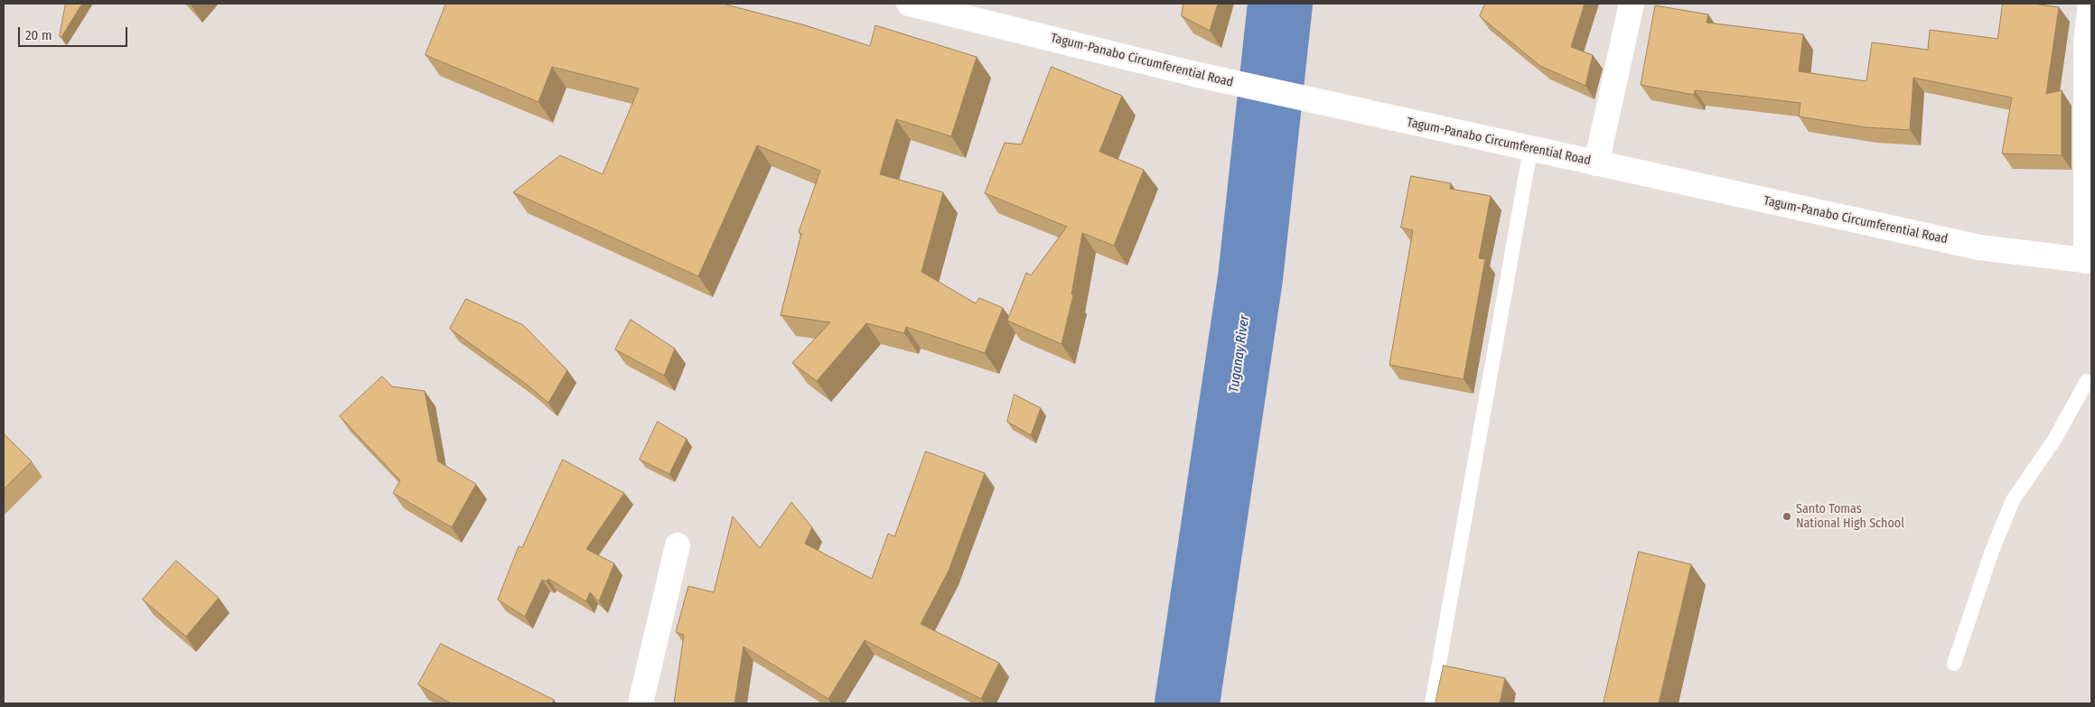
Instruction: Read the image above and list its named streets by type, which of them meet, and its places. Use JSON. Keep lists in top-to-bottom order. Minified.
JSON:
{"streets":{"main road":["Tagum-Panabo Circumferential Road"]},"water":["Tuganay River"],"places":["Santo Tomas National High School"],"scale_bar":"20 m"}
